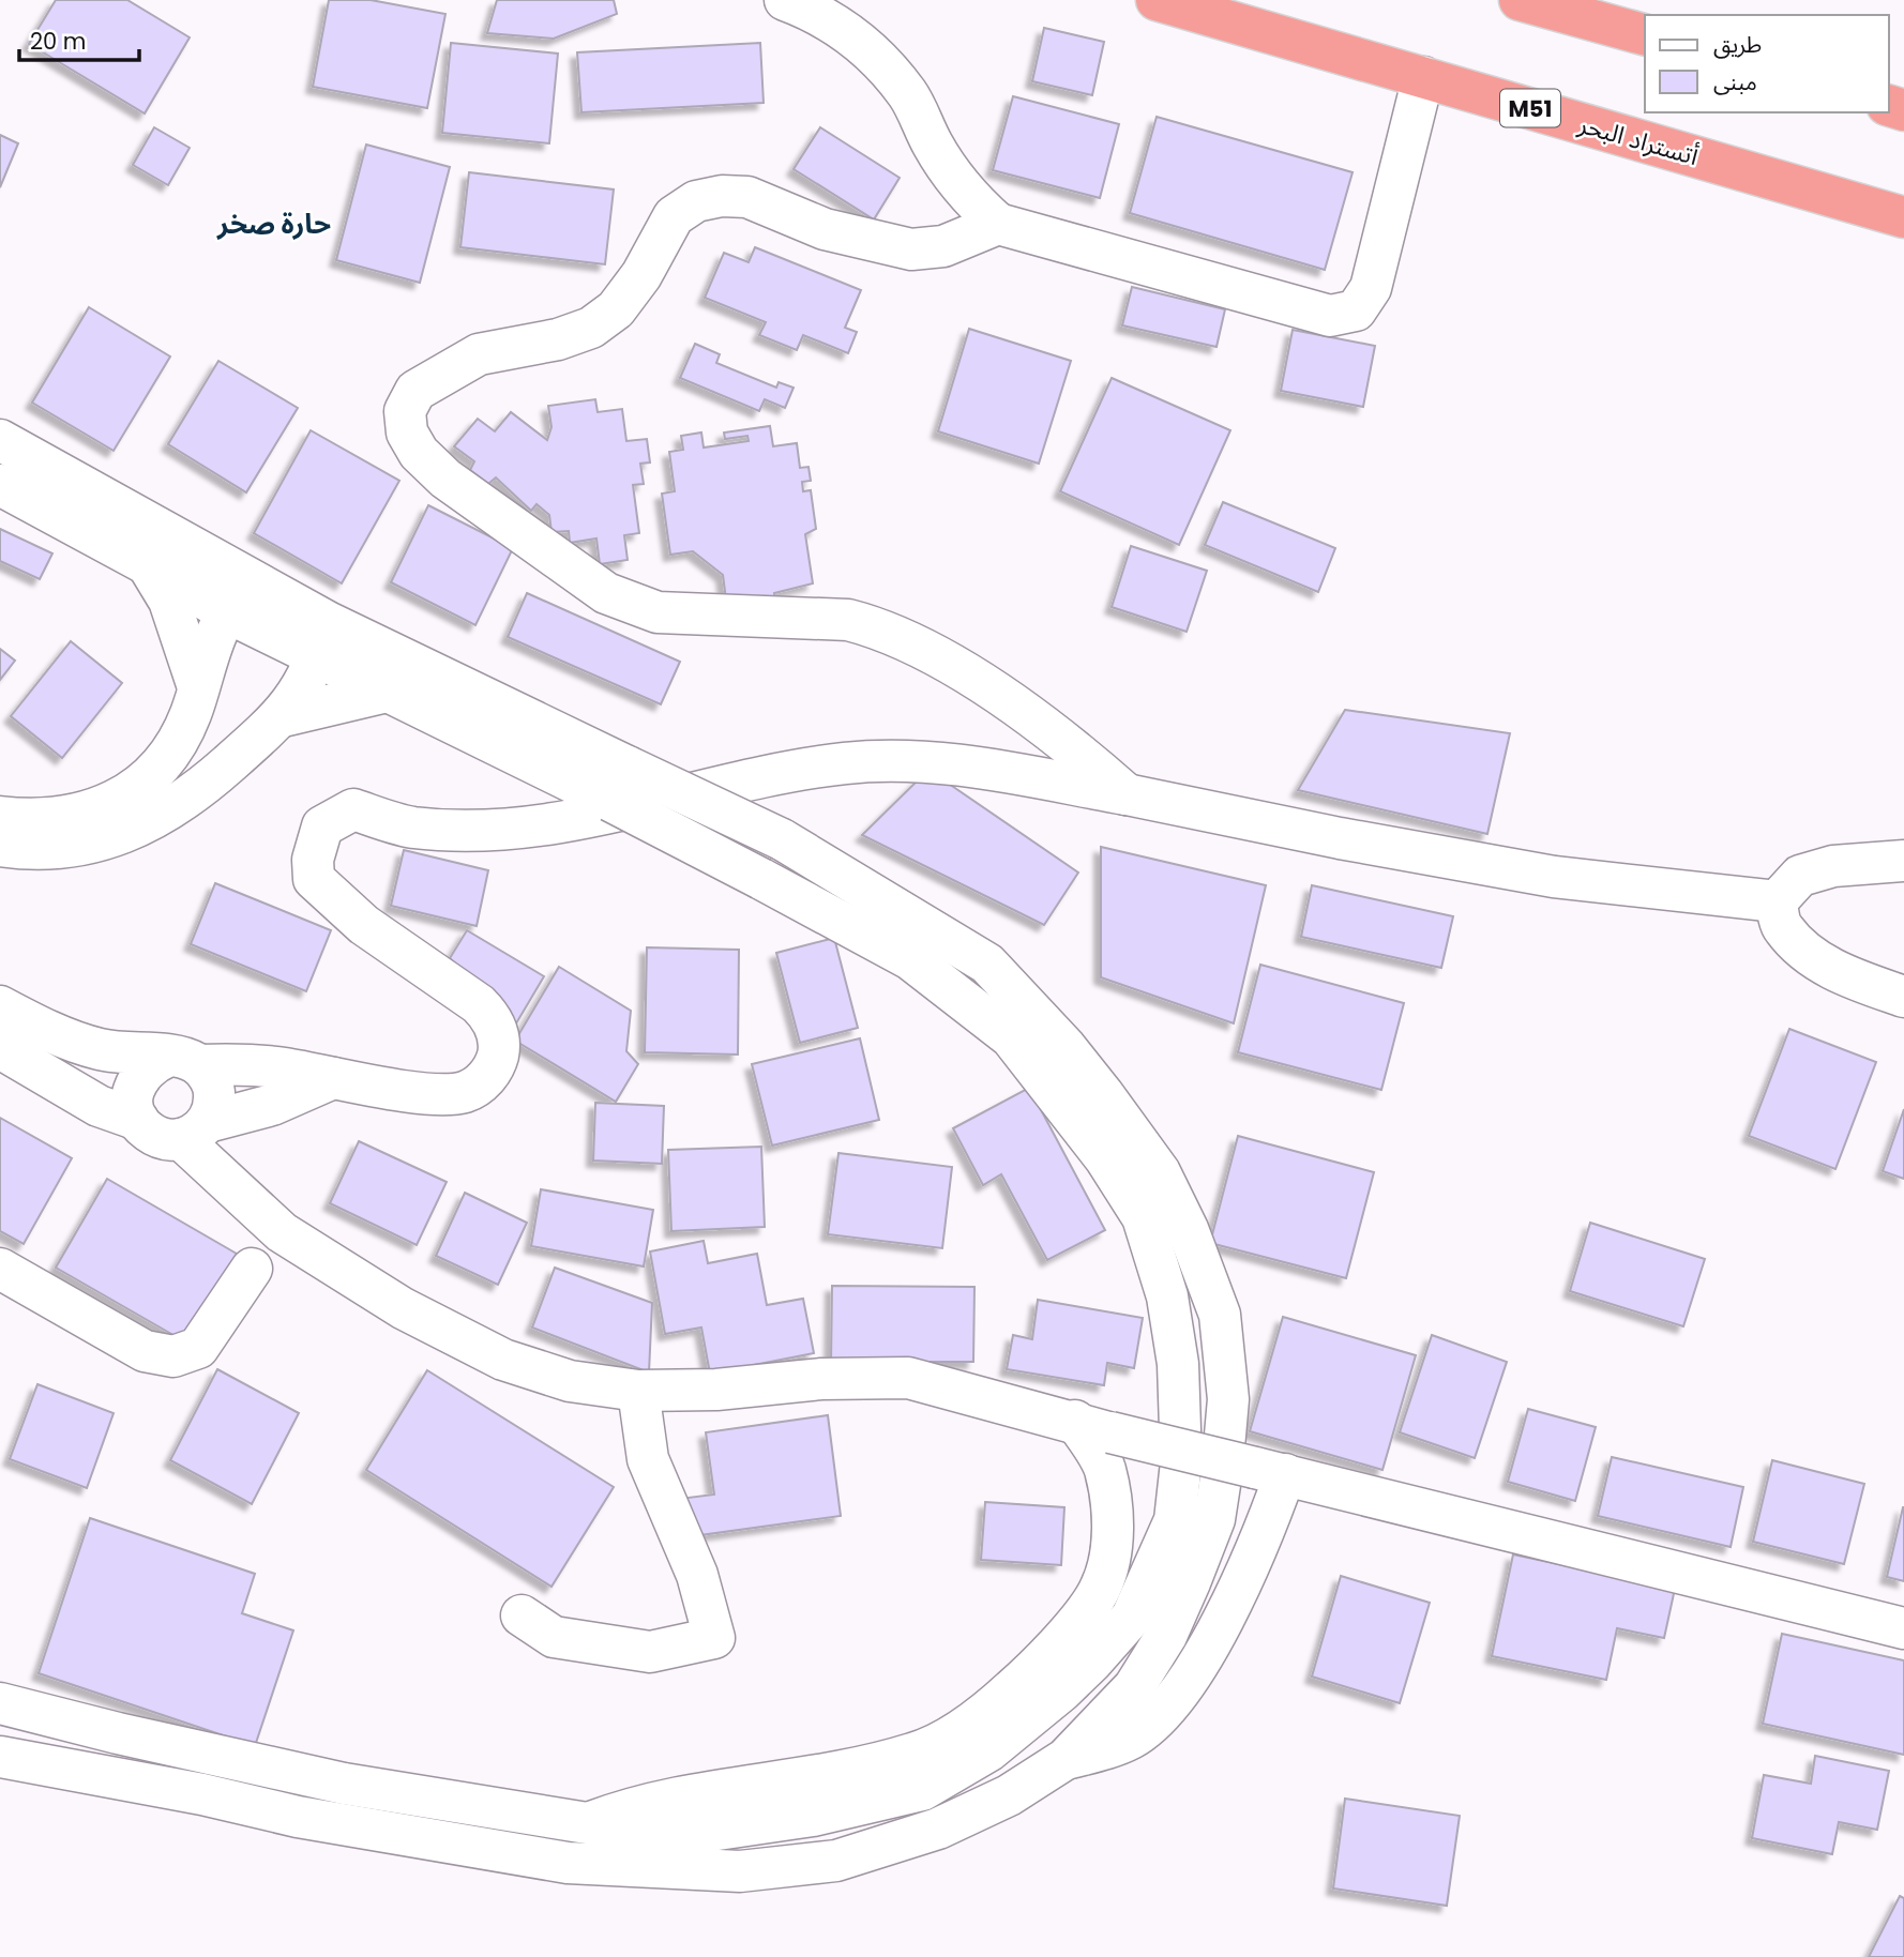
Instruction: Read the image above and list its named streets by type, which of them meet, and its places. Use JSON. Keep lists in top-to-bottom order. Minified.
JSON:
{"streets":{"highway":["M51","أتستراد البحر"]},"districts":["حارة صخر"],"legend":["طريق","مبنى"],"scale_bar":"20 m"}
